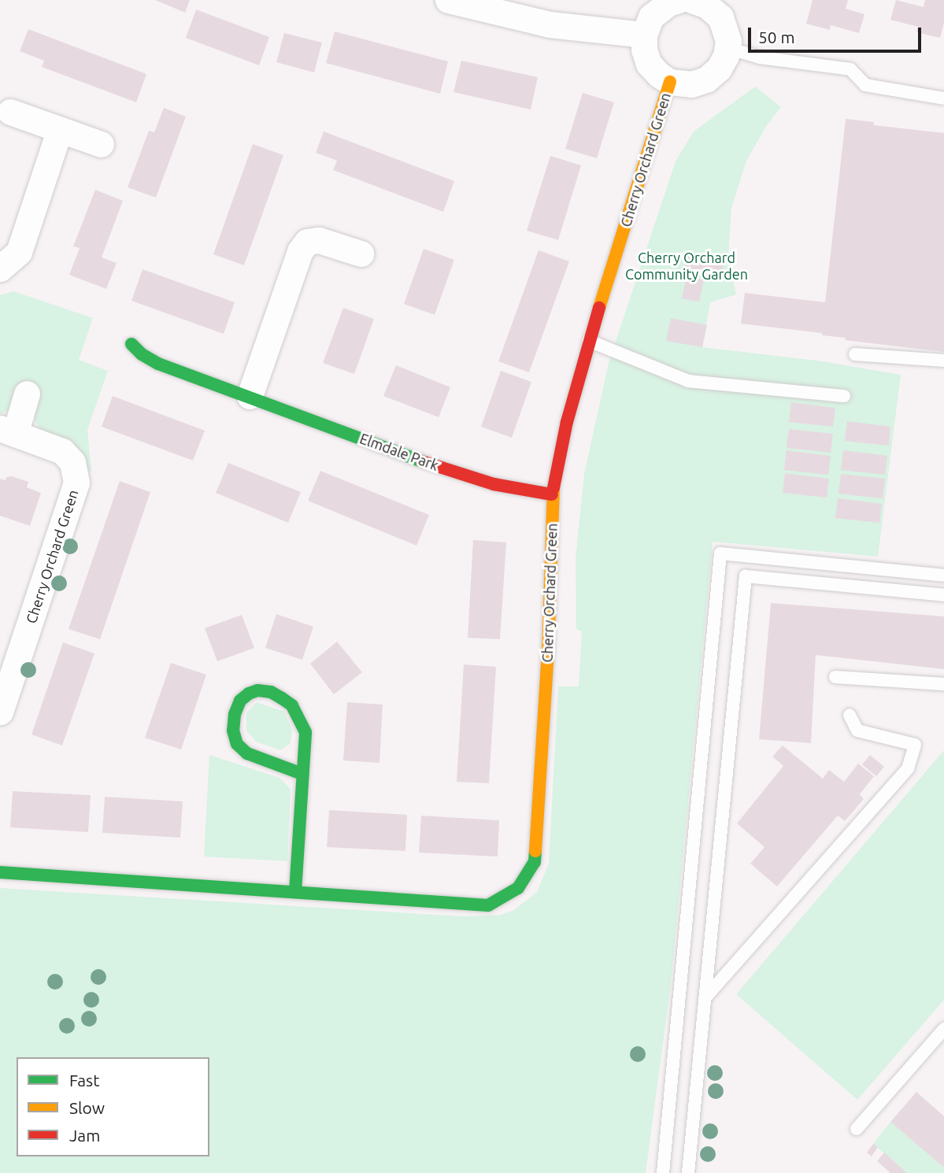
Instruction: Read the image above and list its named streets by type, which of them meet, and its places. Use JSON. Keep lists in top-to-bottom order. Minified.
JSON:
{"streets":{"street":["Cherry Orchard Green","Elmdale Park"]},"crossings":[["Cherry Orchard Green","Elmdale Park"]],"parks":["Cherry Orchard Community Garden"],"legend":["Fast","Slow","Jam"],"scale_bar":"50 m"}
